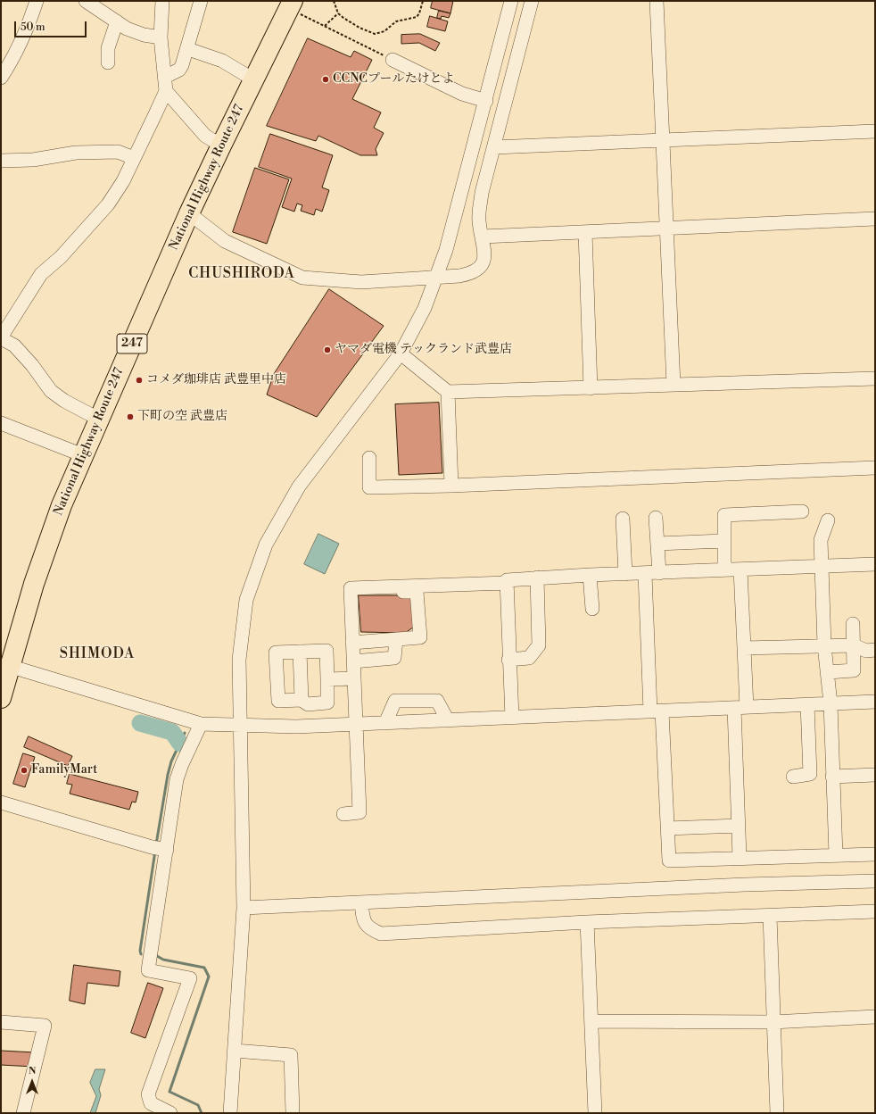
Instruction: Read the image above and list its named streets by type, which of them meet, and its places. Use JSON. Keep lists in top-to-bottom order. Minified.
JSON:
{"streets":{"highway":["National Highway Route 247","247"]},"districts":["CHUSHIRODA","SHIMODA"],"places":["CCNCプールたけとよ","ヤマダ電機 テックランド武豊店","コメダ珈琲店 武豊里中店","下町の空 武豊店","FamilyMart"],"scale_bar":"50 m","north":"top"}
